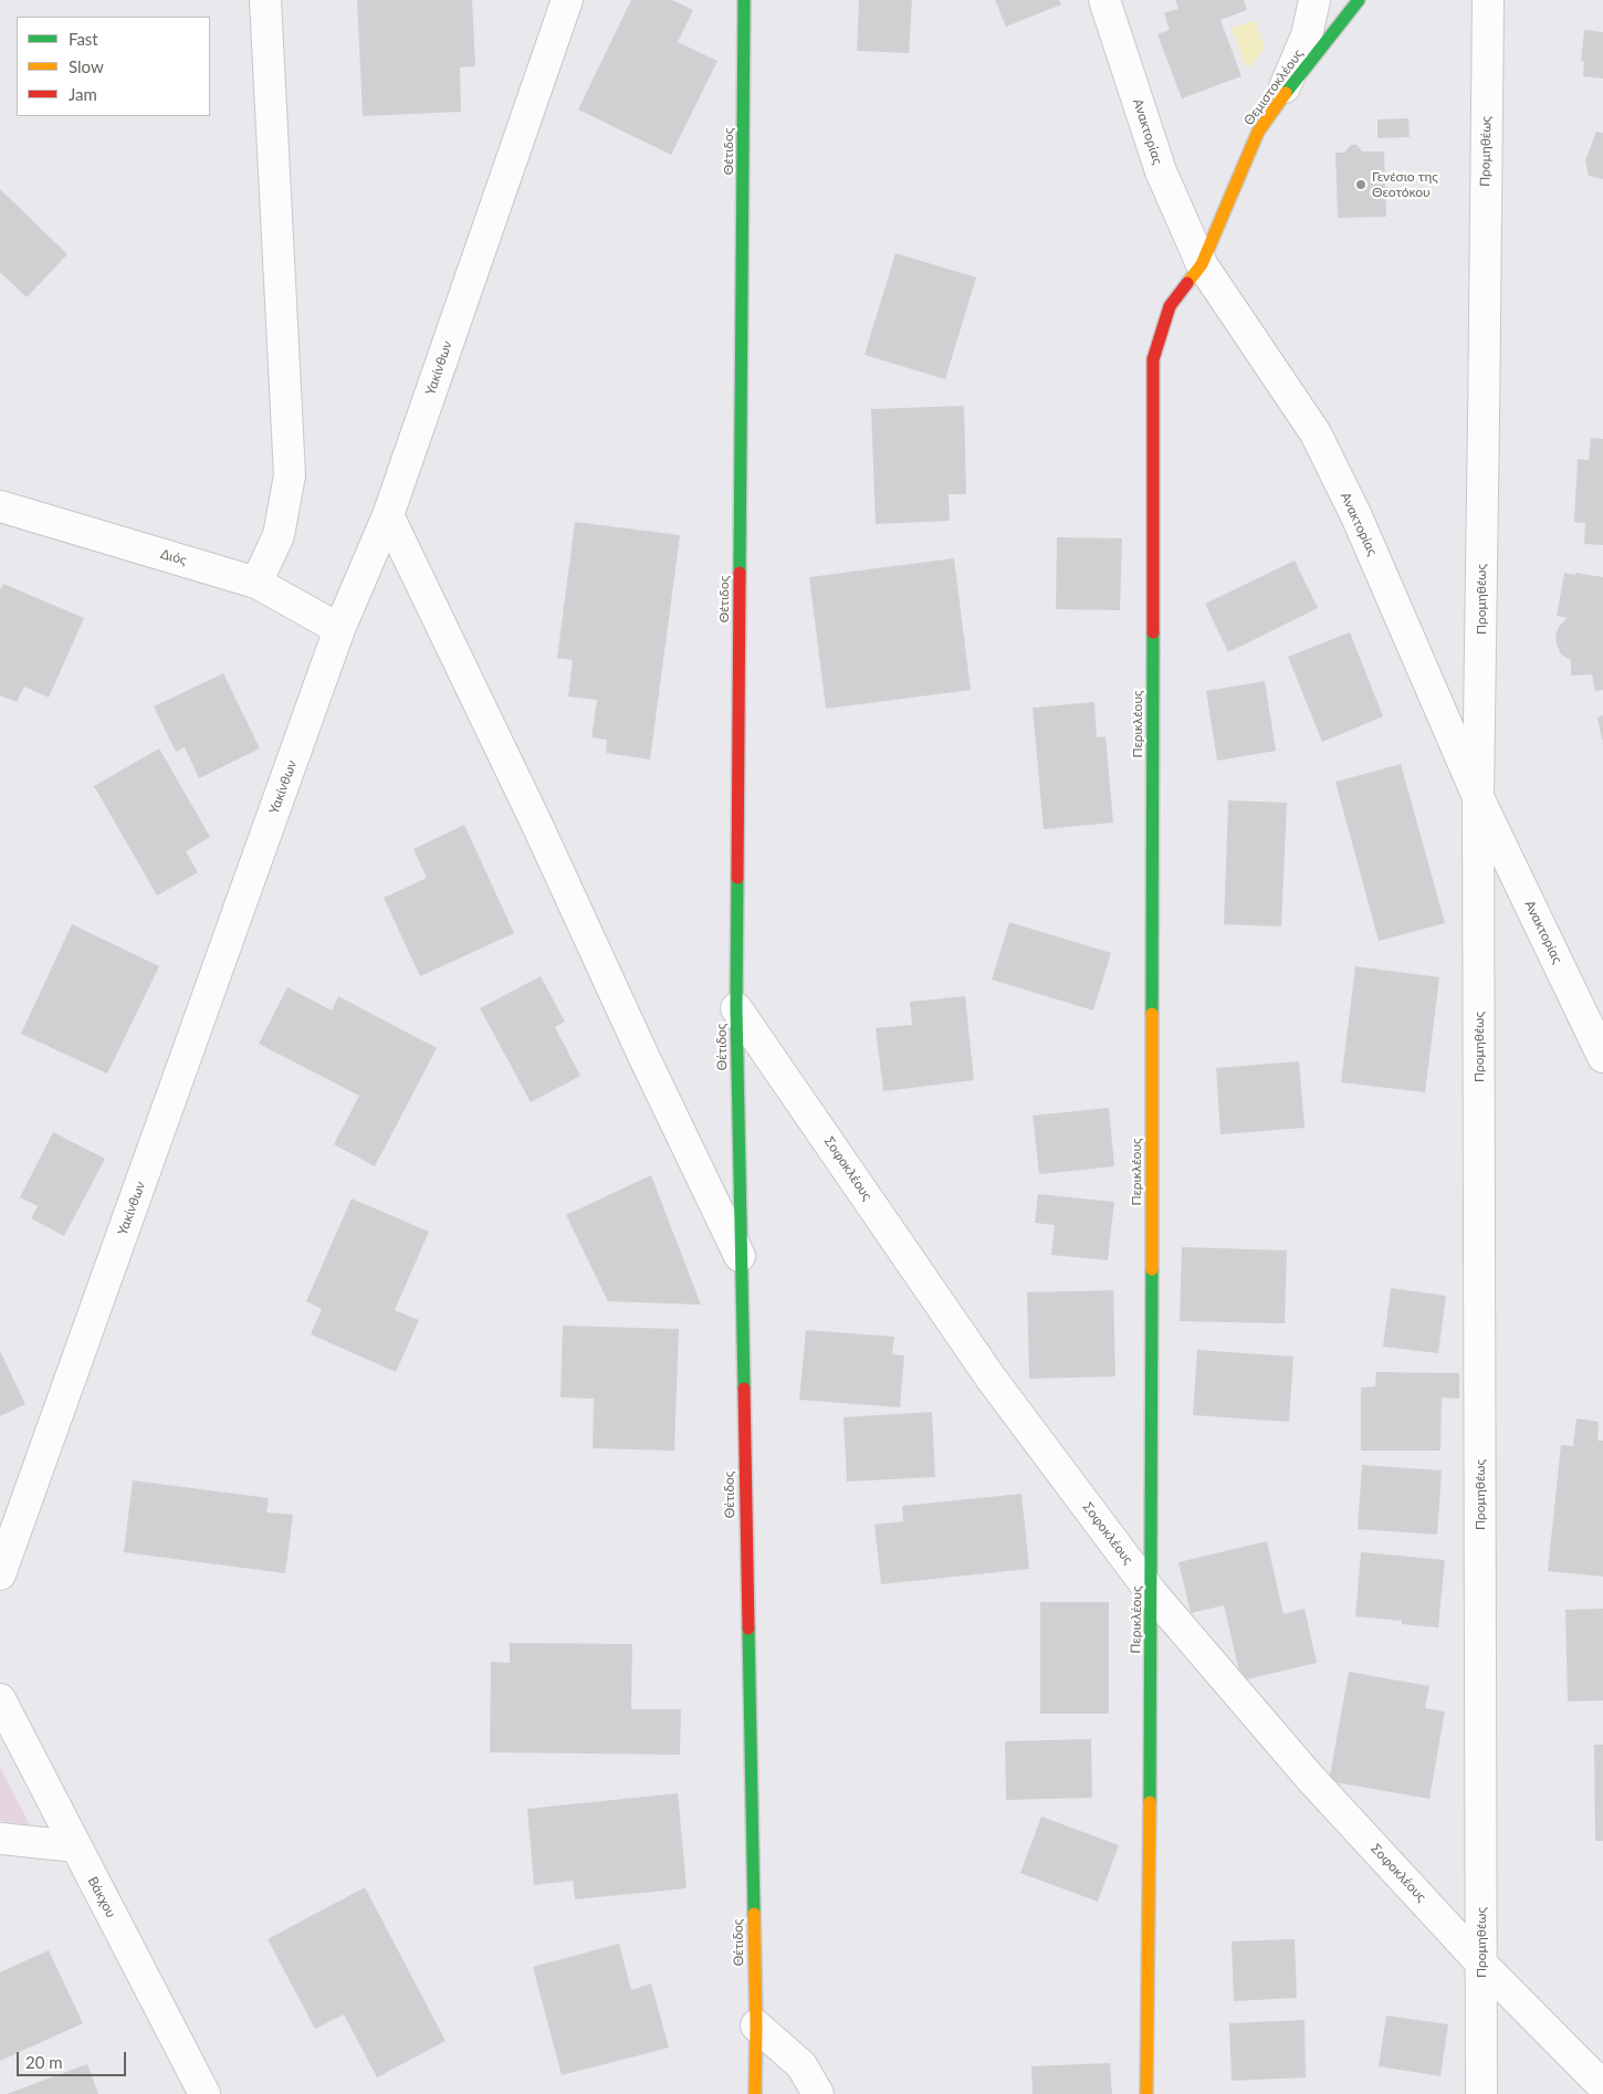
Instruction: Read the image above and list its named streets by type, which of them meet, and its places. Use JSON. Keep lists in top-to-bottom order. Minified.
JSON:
{"streets":{"street":["Θεμιστοκλέους","Ανακτορίας","Θέτιδος","Προμηθέως","Υακίνθων","Διός","Περικλέους","Σοφοκλέους","Βάκχου"]},"crossings":[["Θεμιστοκλέους","Ανακτορίας"],["Θεμιστοκλέους","Περικλέους"],["Ανακτορίας","Προμηθέως"],["Ανακτορίας","Περικλέους"],["Θέτιδος","Σοφοκλέους"],["Προμηθέως","Σοφοκλέους"],["Υακίνθων","Διός"],["Περικλέους","Σοφοκλέους"]],"places":["Γενέσιο της Θεοτόκου"],"legend":["Fast","Slow","Jam"],"scale_bar":"20 m"}
